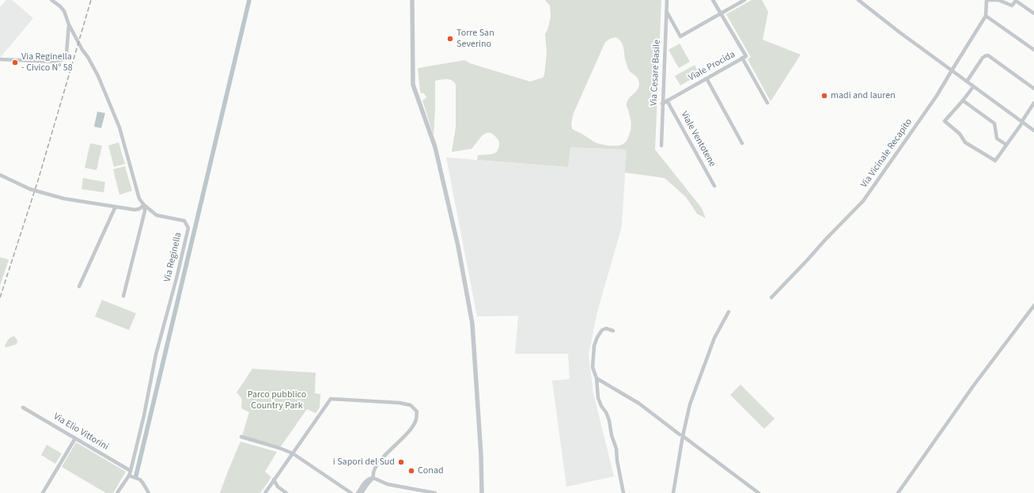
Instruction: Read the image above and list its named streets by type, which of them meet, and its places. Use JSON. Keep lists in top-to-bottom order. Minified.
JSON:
{"streets":{"street":["Viale Procida","Via Cesare Basile","Viale Ventotene","Via Vicinale Recapito","Via Reginella","Via Elio Vittorini"]},"crossings":[["Viale Procida","Via Cesare Basile"],["Viale Procida","Viale Ventotene"],["Via Reginella","Via Elio Vittorini"]],"parks":["Parco pubblico Country Park"],"places":["Torre San Severino","Via Reginella - Civico N° 58","madi and lauren","i Sapori del Sud","Conad"]}
